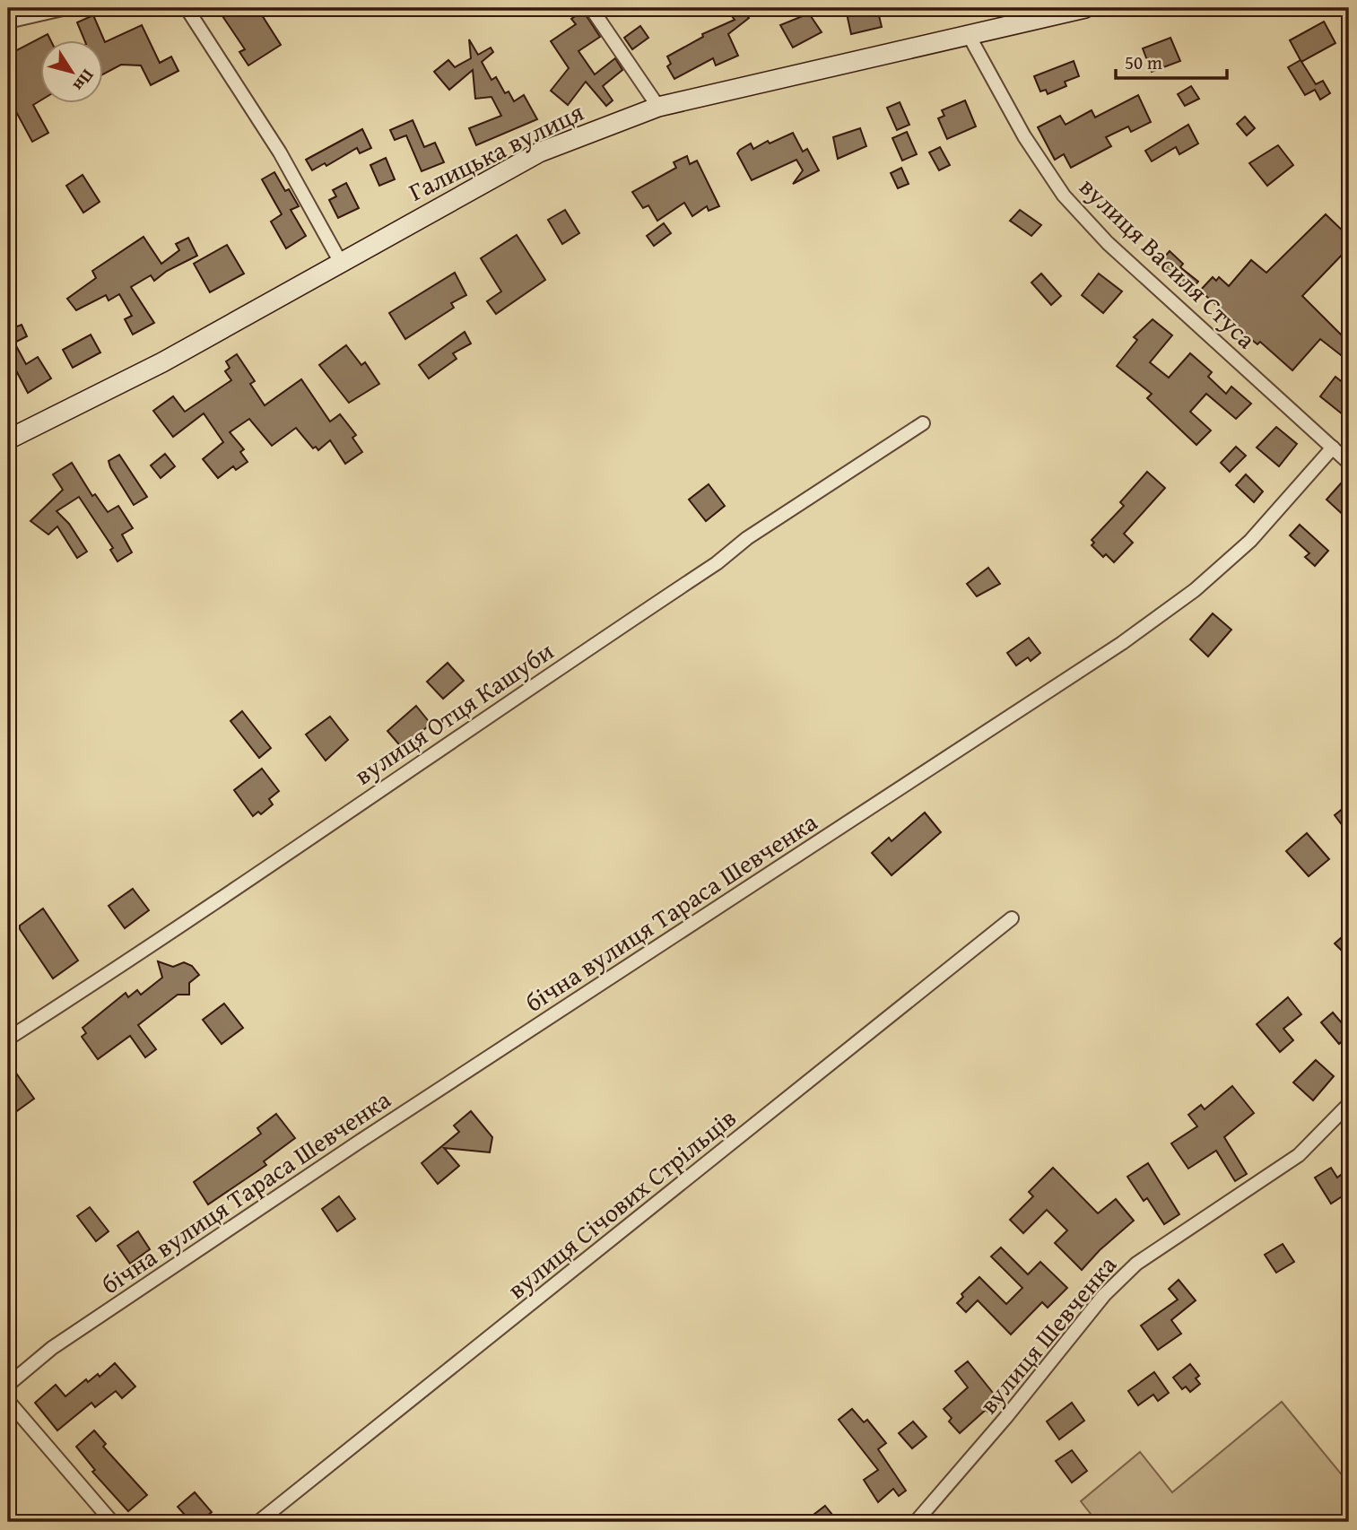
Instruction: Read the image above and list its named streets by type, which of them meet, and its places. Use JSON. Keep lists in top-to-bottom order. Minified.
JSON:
{"streets":{"street":["Галицька вулиця","вулиця Василя Стуса","вулиця Отця Кашуби","бічна вулиця Тараса Шевченка","вулиця Січових Стрільців","вулиця Шевченка"]},"crossings":[["Галицька вулиця","вулиця Василя Стуса"],["вулиця Василя Стуса","бічна вулиця Тараса Шевченка"]],"scale_bar":"50 m","north":"bottom right"}
